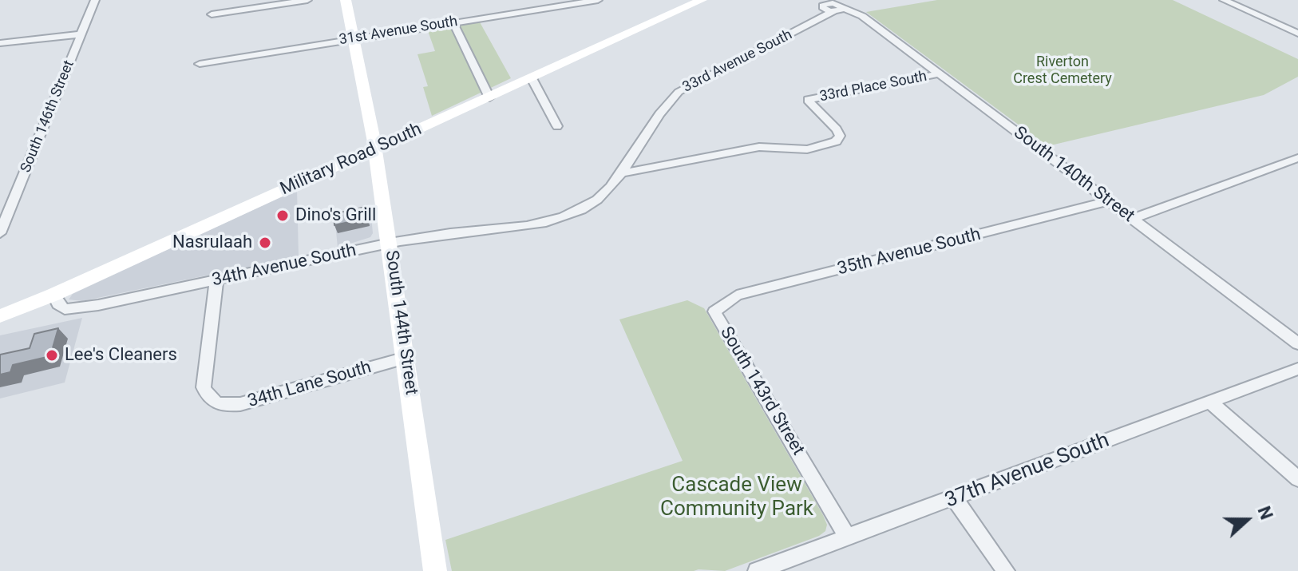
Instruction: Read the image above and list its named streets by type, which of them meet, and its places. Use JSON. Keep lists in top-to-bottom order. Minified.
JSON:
{"streets":{"street":["31st Avenue South","33rd Avenue South","33rd Place South","South 146th Street","Military Road South","South 140th Street","35th Avenue South","34th Avenue South","South 144th Street","34th Lane South","South 143rd Street","37th Avenue South"]},"crossings":[["31st Avenue South","South 144th Street"],["33rd Avenue South","33rd Place South"],["33rd Avenue South","South 140th Street"],["33rd Avenue South","34th Avenue South"],["33rd Place South","South 140th Street"],["33rd Place South","34th Avenue South"],["Military Road South","34th Avenue South"],["Military Road South","South 144th Street"],["South 140th Street","35th Avenue South"],["35th Avenue South","South 143rd Street"],["34th Avenue South","South 144th Street"],["34th Avenue South","34th Lane South"],["South 144th Street","34th Lane South"],["South 143rd Street","37th Avenue South"]],"parks":["Riverton Crest Cemetery","Cascade View Community Park"],"places":["Dino's Grill","Nasrulaah","Lee's Cleaners"],"north":"right"}
